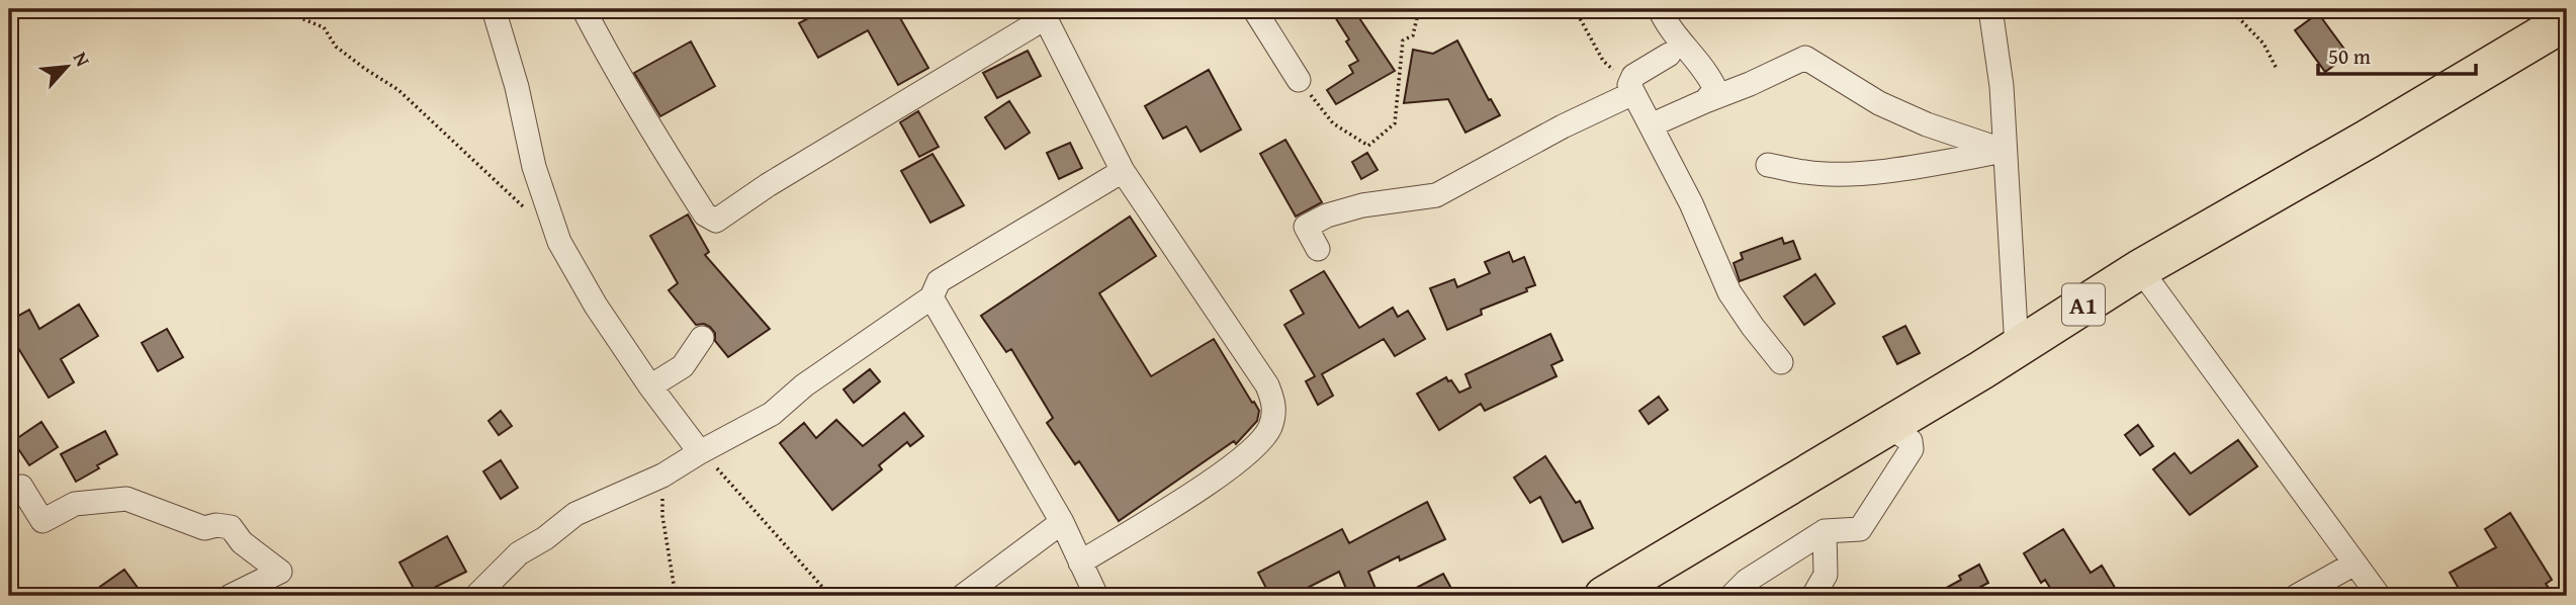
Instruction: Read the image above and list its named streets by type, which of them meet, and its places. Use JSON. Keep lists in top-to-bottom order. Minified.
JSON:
{"streets":{"highway":["A1"]},"scale_bar":"50 m","north":"top right"}
